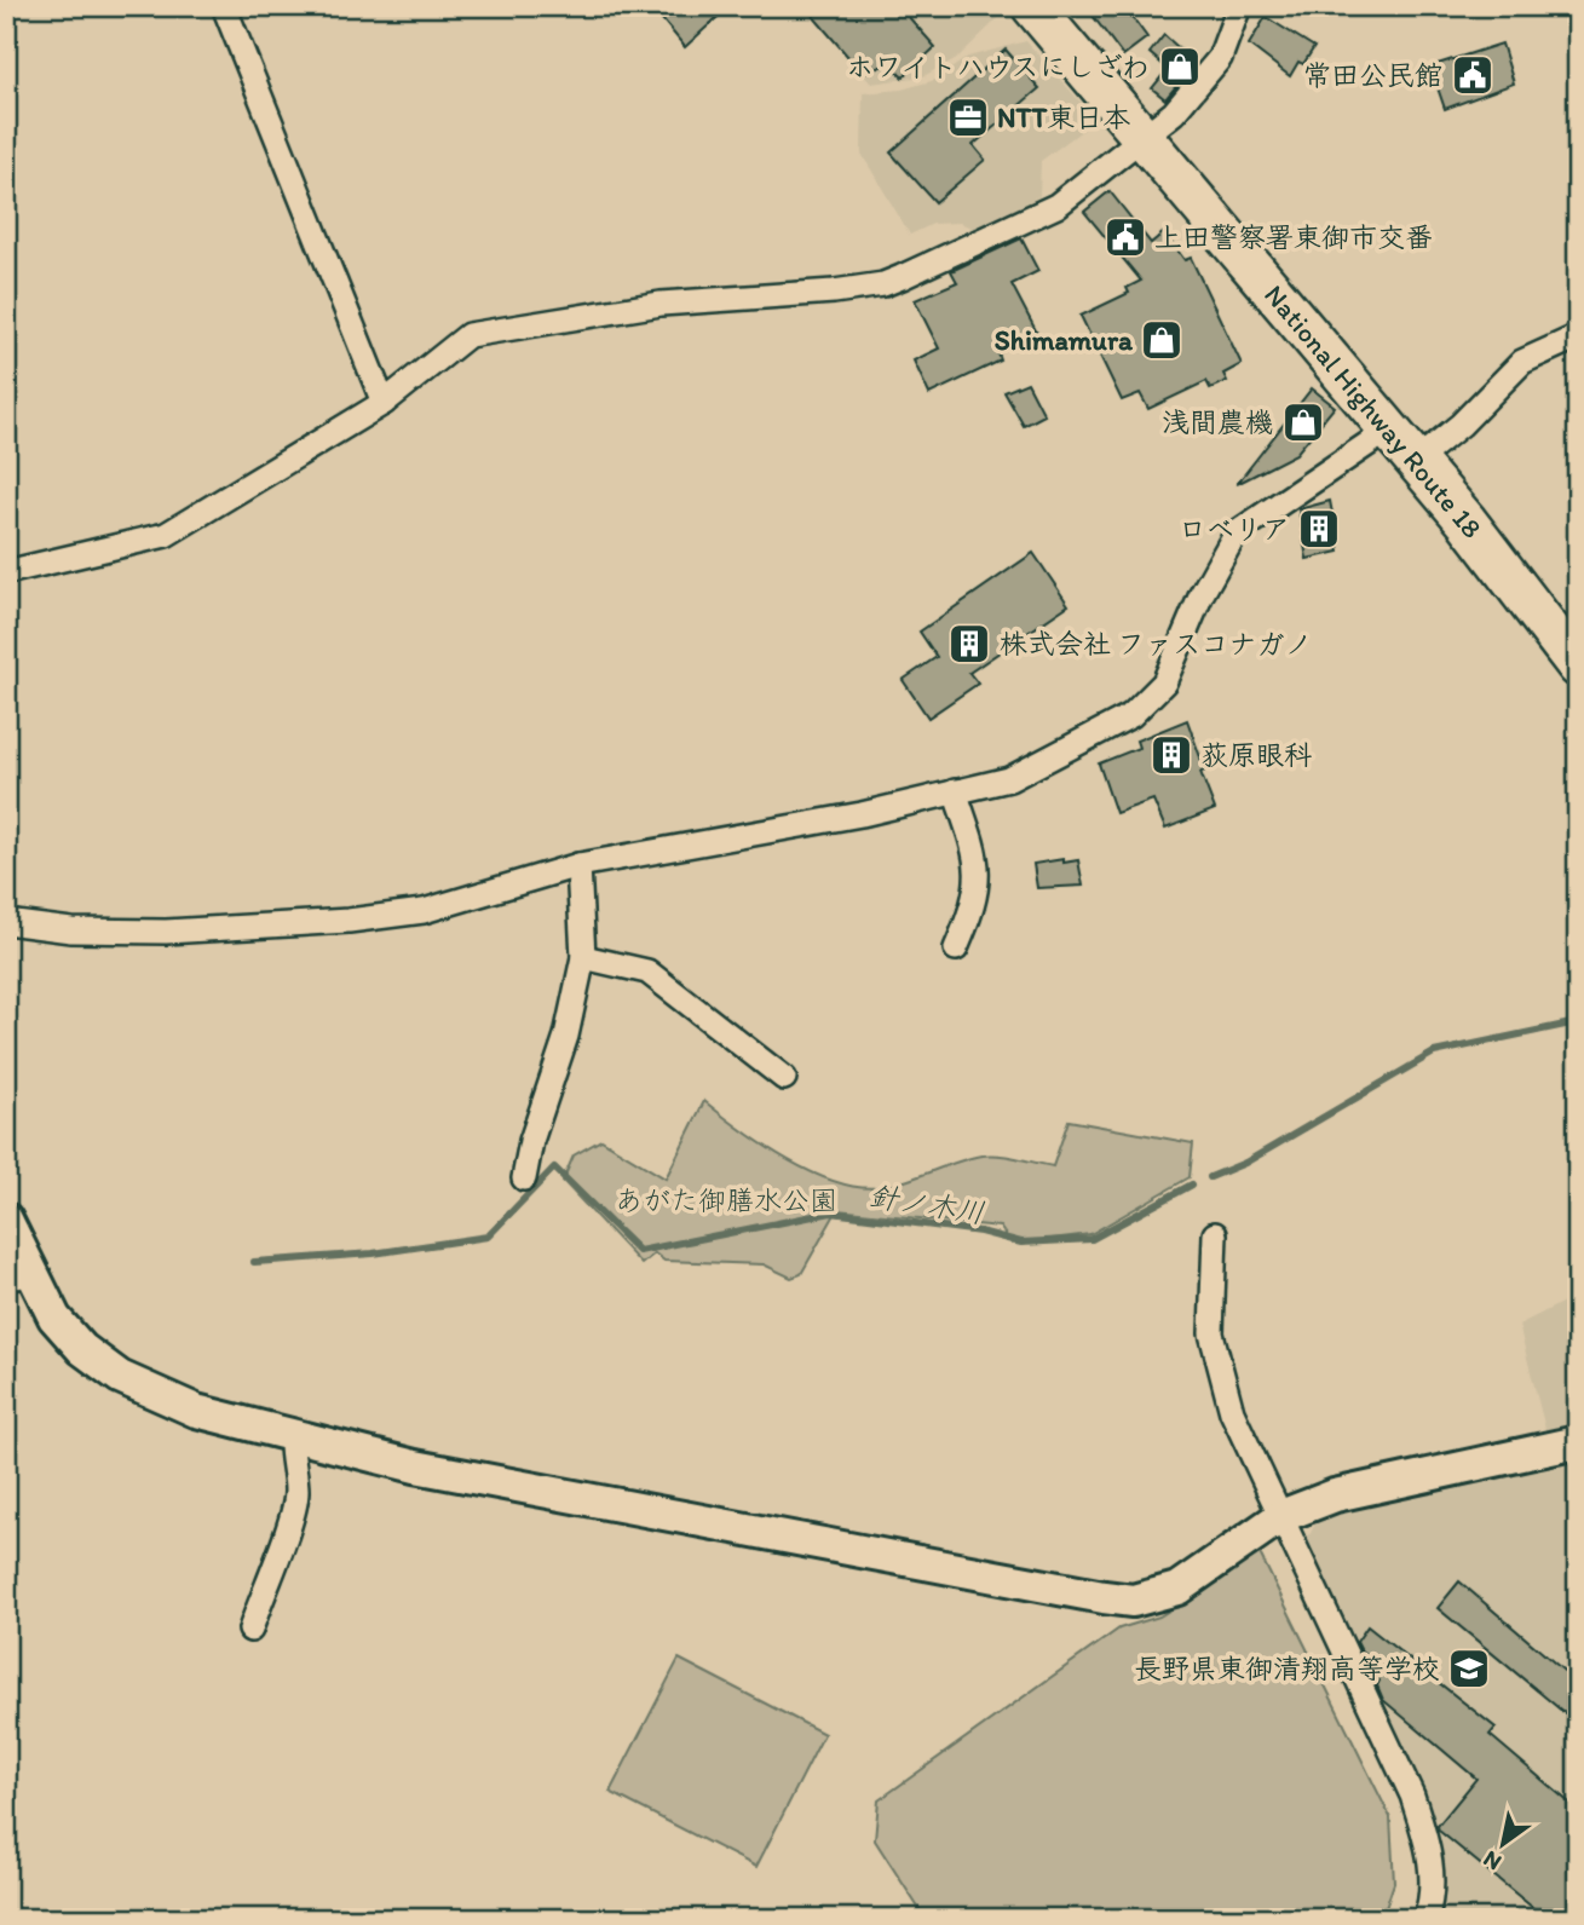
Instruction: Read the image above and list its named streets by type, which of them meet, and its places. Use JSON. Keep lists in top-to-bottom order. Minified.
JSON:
{"streets":{"highway":["National Highway Route 18"]},"water":["針ノ木川"],"parks":["あがた御膳水公園"],"places":{"shop":["ホワイトハウスにしざわ","Shimamura","浅間農機"],"public building":["常田公民館","上田警察署東御市交番"],"office":["NTT東日本"],"building":["ロベリア","株式会社 ファスコナガノ","荻原眼科"],"school or university":["長野県東御清翔高等学校"]},"north":"bottom left"}
